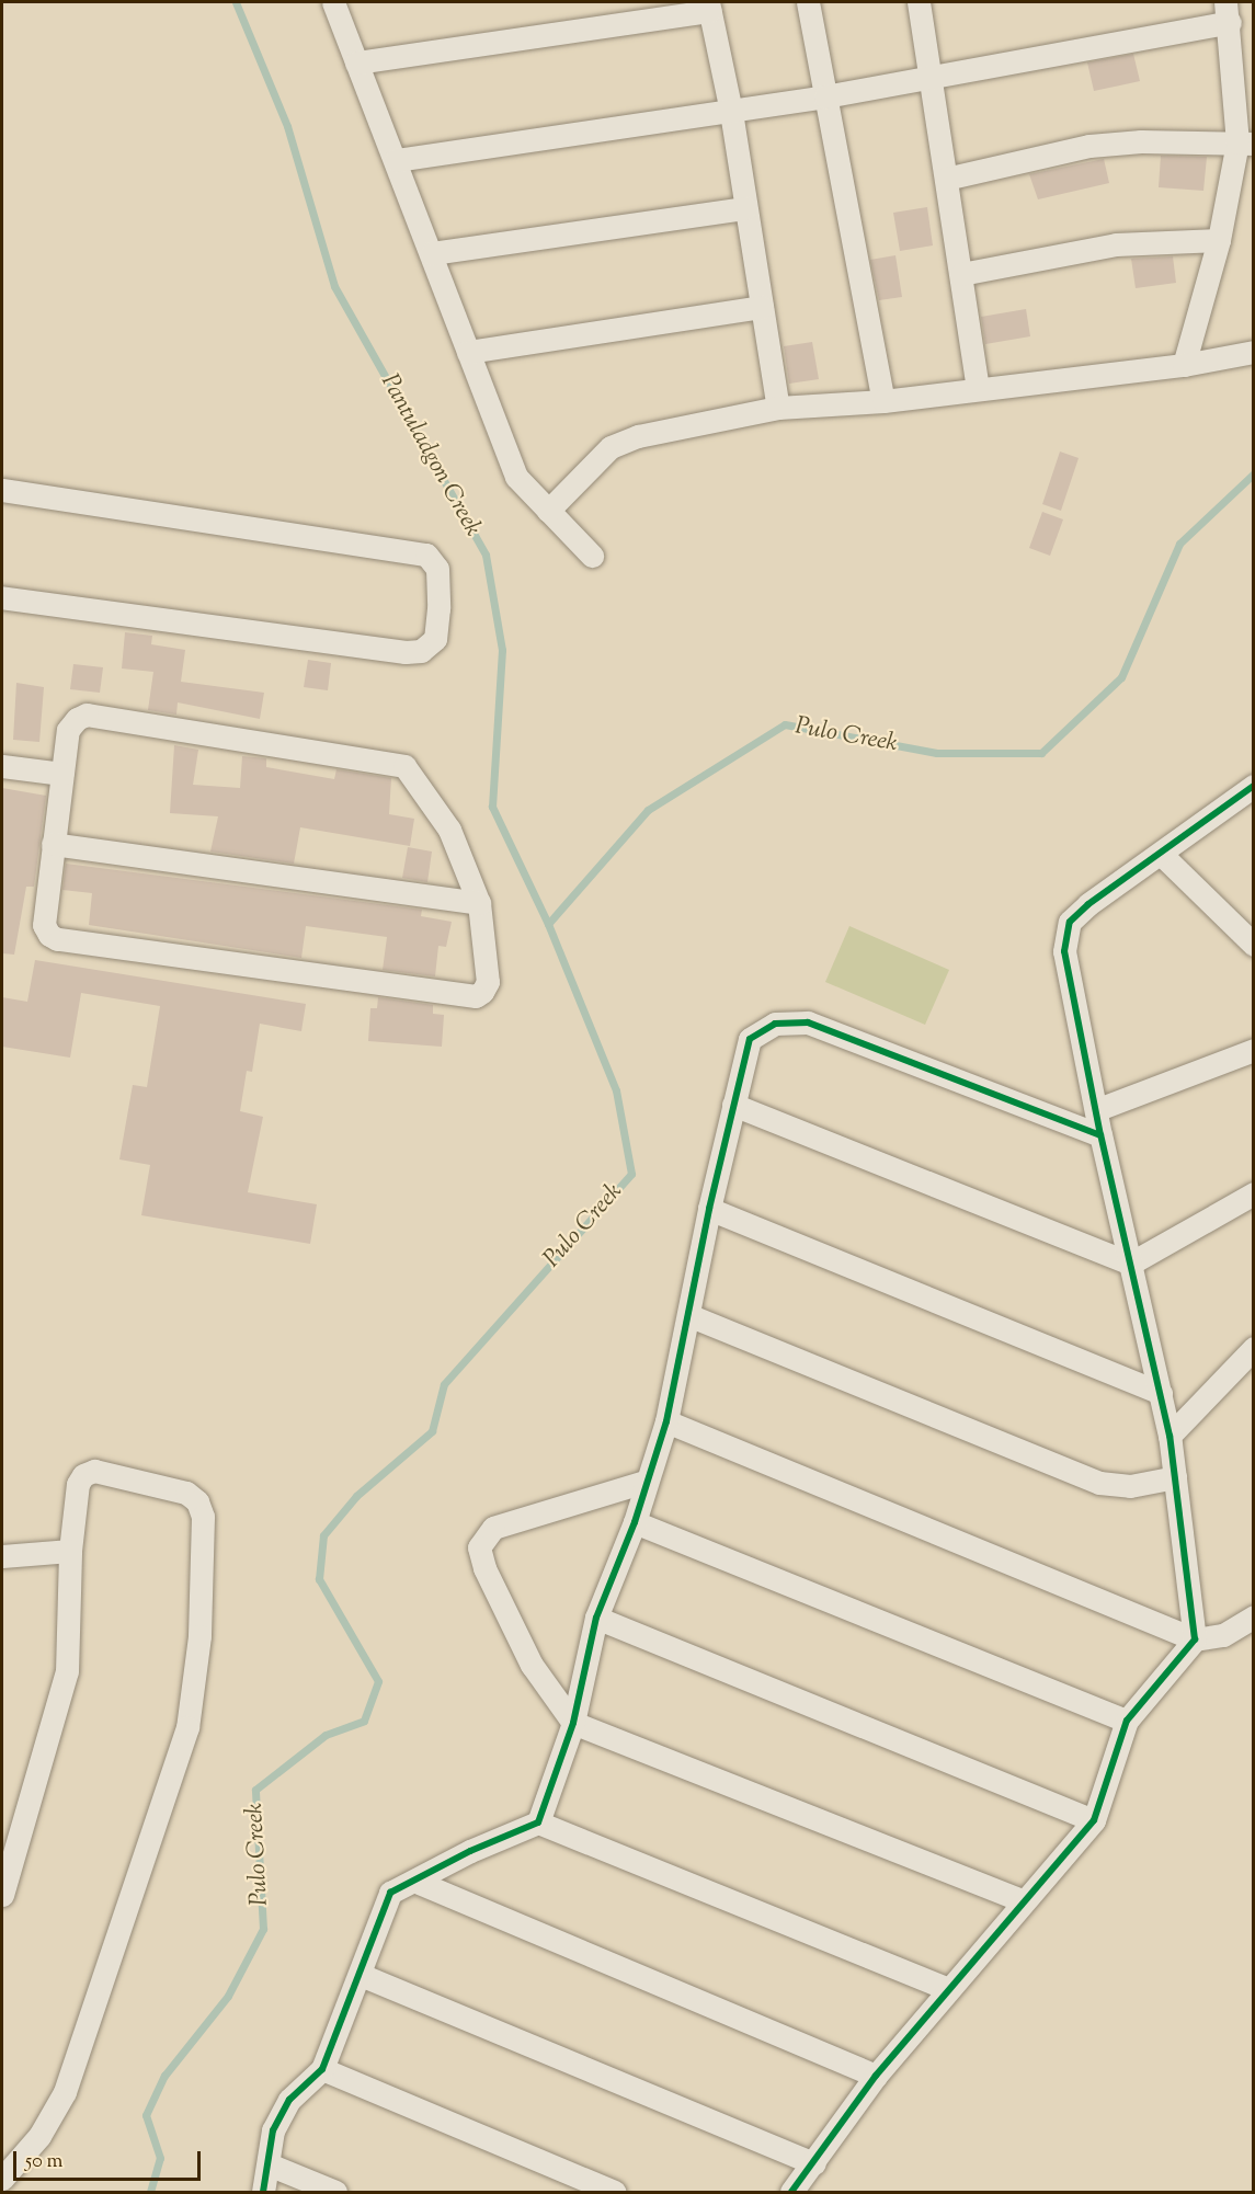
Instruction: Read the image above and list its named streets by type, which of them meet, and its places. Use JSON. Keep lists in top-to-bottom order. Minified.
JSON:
{"water":["Pantuladgon Creek","Pulo Creek"],"scale_bar":"50 m"}
